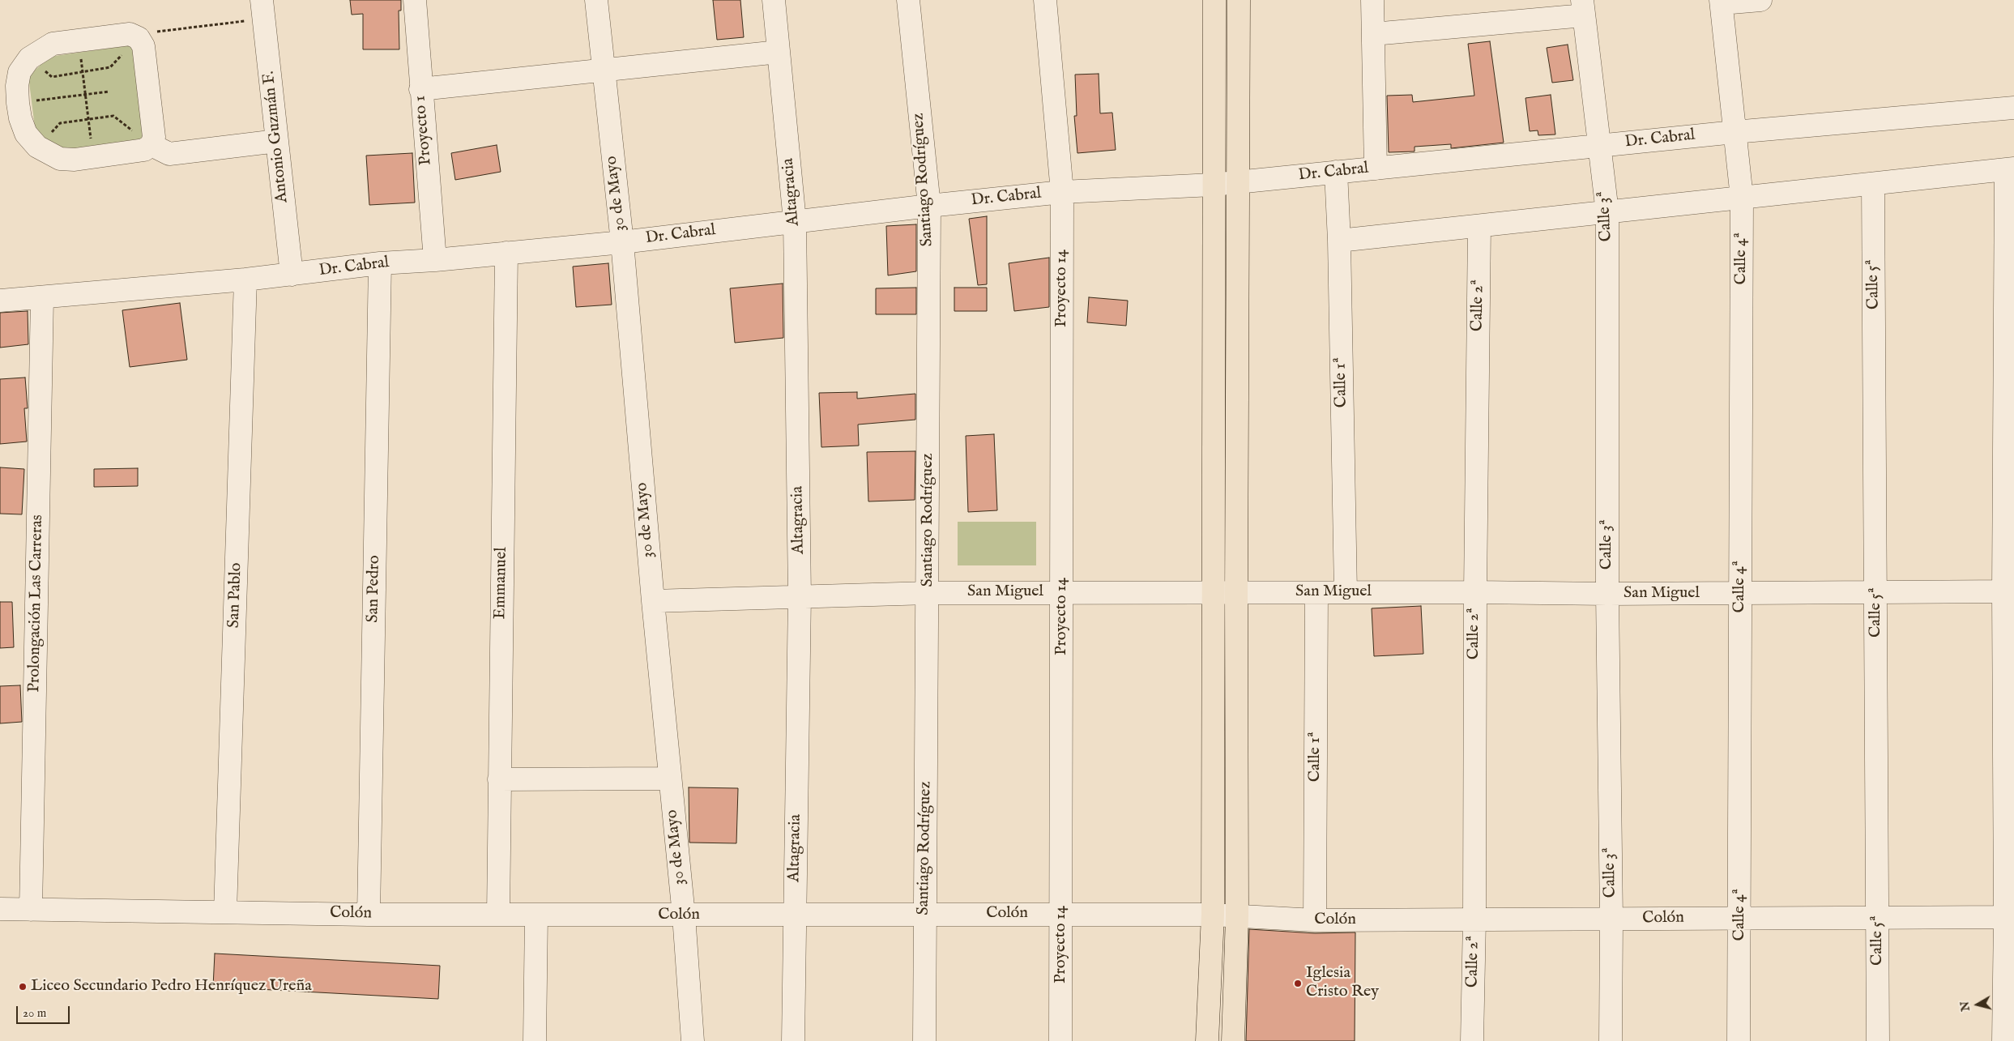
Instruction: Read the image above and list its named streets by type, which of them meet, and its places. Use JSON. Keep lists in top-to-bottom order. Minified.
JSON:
{"streets":{"street":["Proyecto 1","Antonio Guzmán F.","Dr. Cabral","Santiago Rodríguez","Altagracia","30 de Mayo","Calle 3ª","Calle 4ª","Calle 5ª","Proyecto 14","Calle 2ª","Calle 1ª","Emmanuel","San Pedro","San Miguel","San Pablo","Prolongación Las Carreras","Colón"]},"crossings":[["Proyecto 1","Dr. Cabral"],["Antonio Guzmán F.","Dr. Cabral"],["Dr. Cabral","Santiago Rodríguez"],["Dr. Cabral","Altagracia"],["Dr. Cabral","30 de Mayo"],["Dr. Cabral","Calle 3ª"],["Dr. Cabral","Calle 4ª"],["Dr. Cabral","Proyecto 14"],["Dr. Cabral","Calle 1ª"],["Dr. Cabral","Emmanuel"],["Dr. Cabral","San Pedro"],["Dr. Cabral","San Pablo"],["Dr. Cabral","Prolongación Las Carreras"],["Santiago Rodríguez","San Miguel"],["Santiago Rodríguez","Colón"],["Altagracia","San Miguel"],["Altagracia","Colón"],["30 de Mayo","San Miguel"],["30 de Mayo","Colón"],["Calle 3ª","San Miguel"],["Calle 3ª","Colón"],["Calle 4ª","San Miguel"],["Calle 4ª","Colón"],["Calle 5ª","San Miguel"],["Calle 5ª","Colón"],["Proyecto 14","San Miguel"],["Proyecto 14","Colón"],["Calle 2ª","San Miguel"],["Calle 2ª","Colón"],["Calle 1ª","San Miguel"],["Calle 1ª","Colón"],["Emmanuel","Colón"],["San Pedro","Colón"],["San Pablo","Colón"],["Prolongación Las Carreras","Colón"]],"places":["Iglesia Cristo Rey","Liceo Secundario Pedro Henríquez Ureña"],"scale_bar":"20 m","north":"left"}
